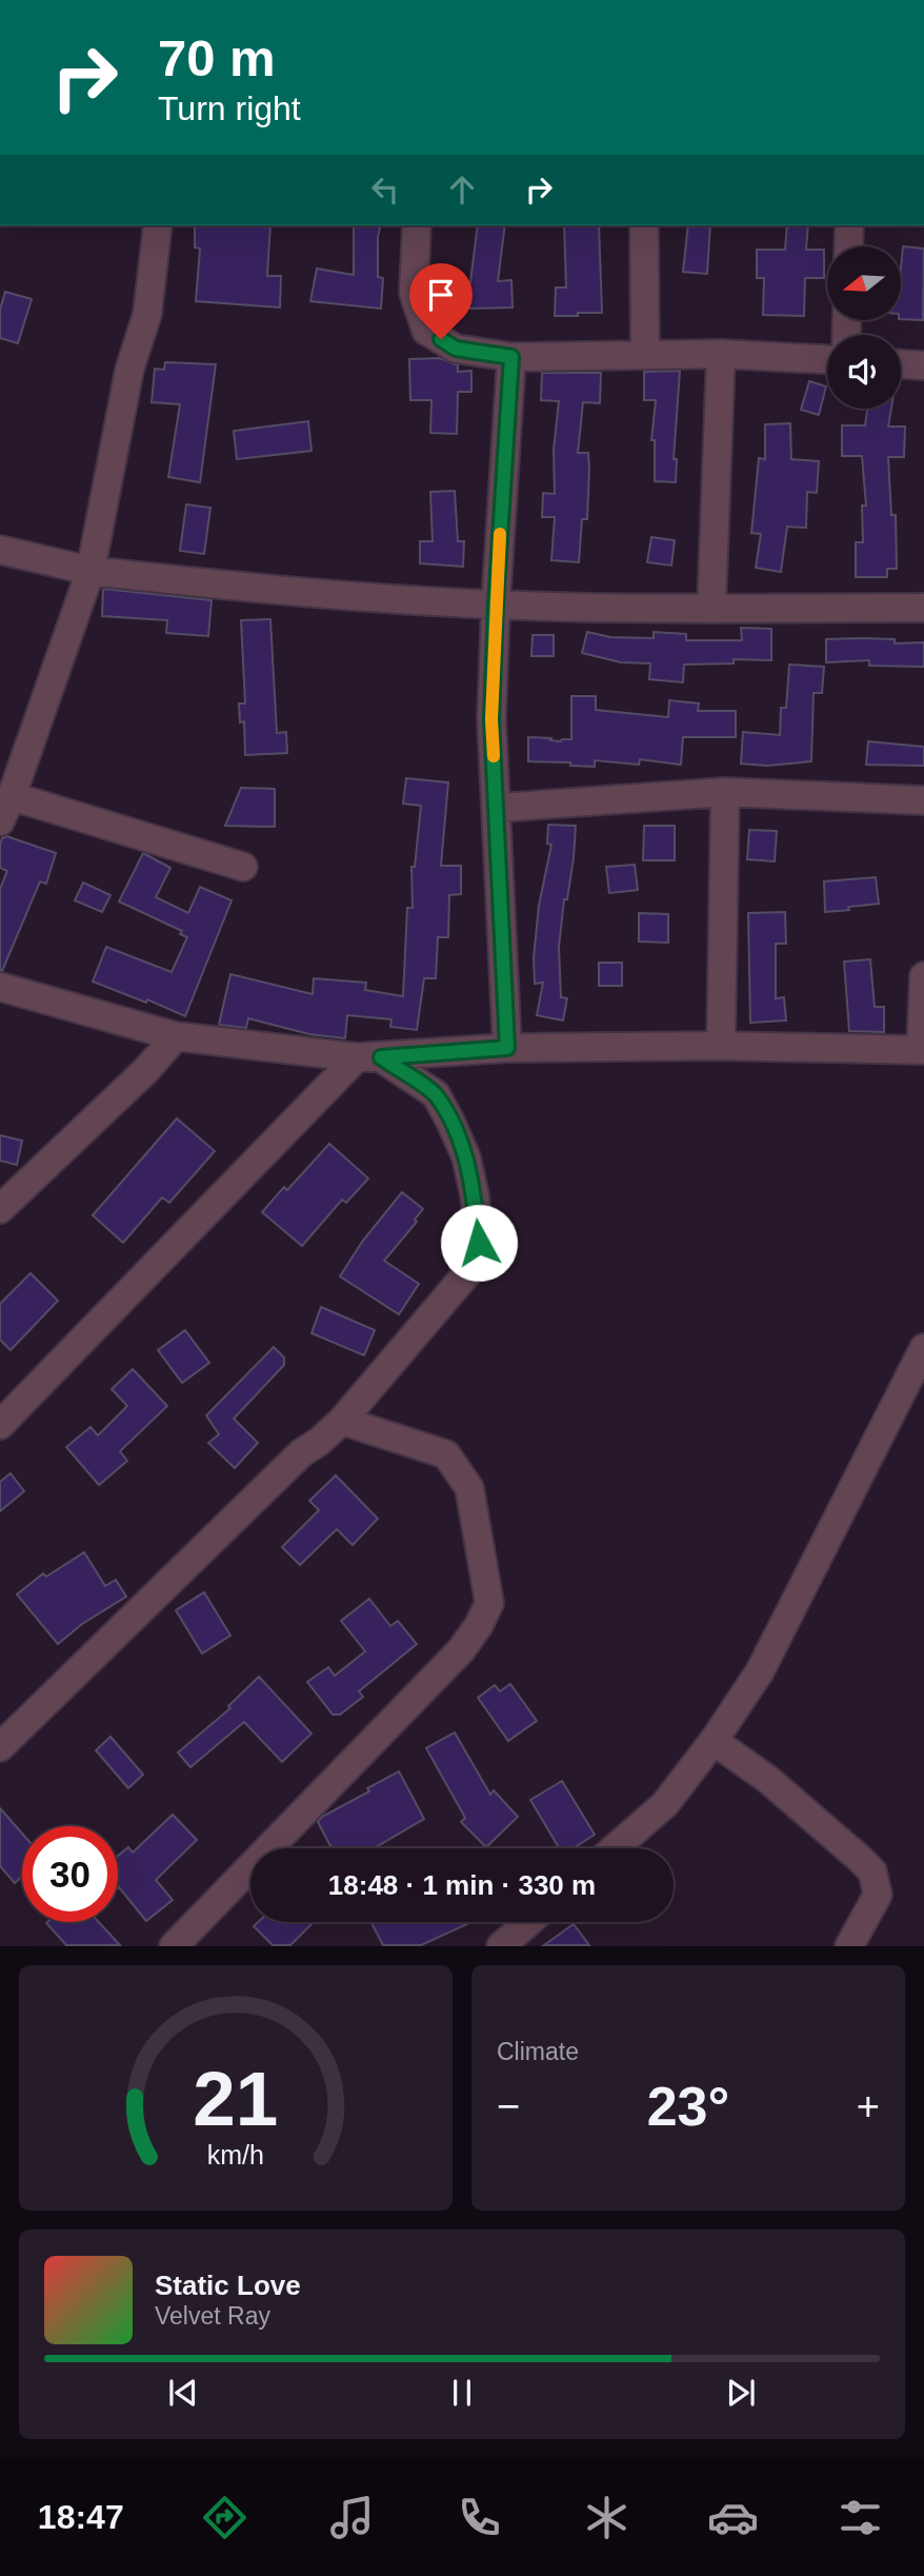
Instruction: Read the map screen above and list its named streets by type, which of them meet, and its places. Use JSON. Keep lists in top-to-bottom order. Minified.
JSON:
{"north":"left","page":{"turn":["70 m","Turn right"],"limit":"30","trip":"18:48 · 1 min · 330 m","tile":"Climate","heat":["−","23°","+"],"song":["Static Love","Velvet Ray"],"tabs":"18:47","gauge":["21","km/h"]}}
